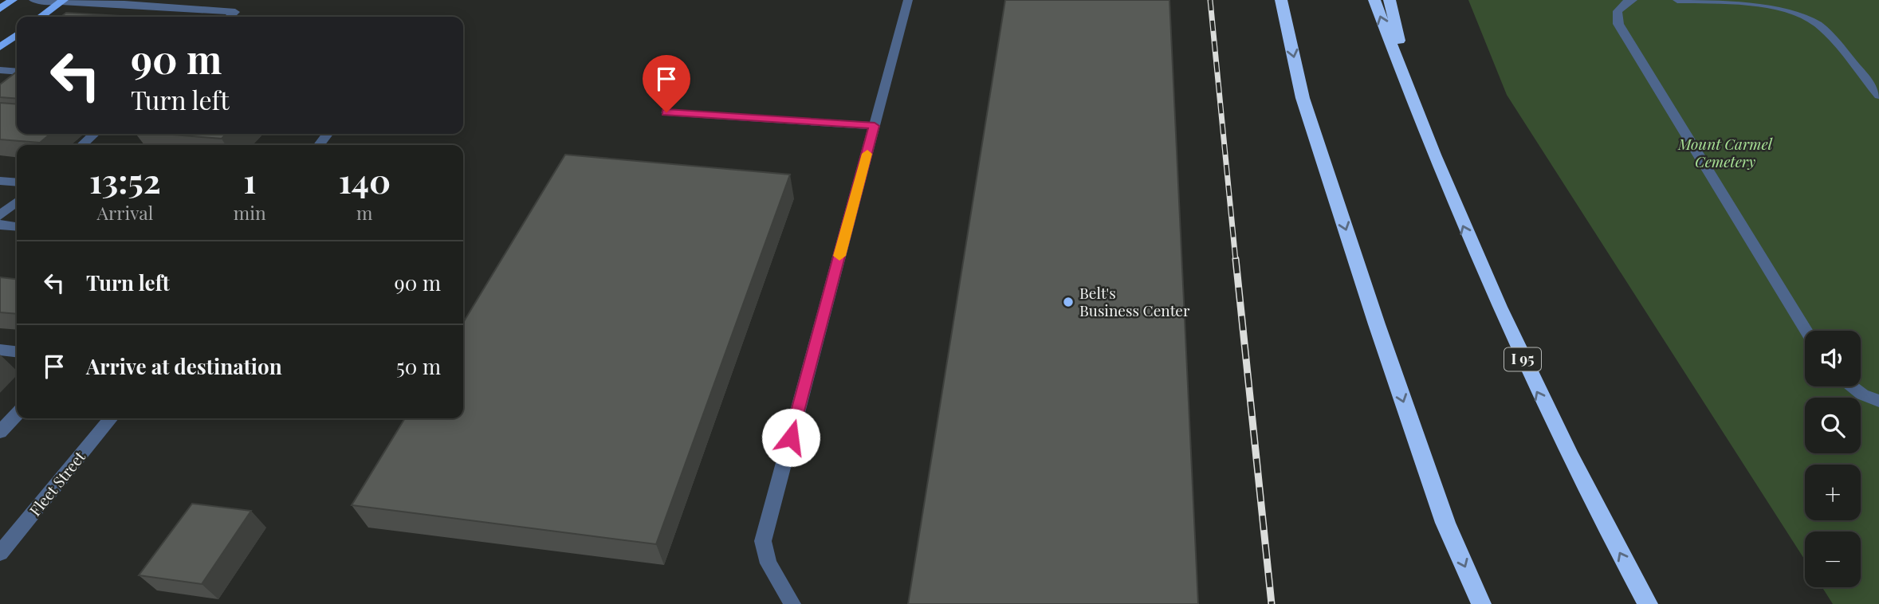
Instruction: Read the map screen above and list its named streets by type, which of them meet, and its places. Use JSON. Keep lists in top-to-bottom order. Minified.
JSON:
{"streets":{"highway":["I 95"],"street":["Fleet Street"]},"parks":["Mount Carmel Cemetery"],"places":["Belt's Business Center"],"page":{"turn":["90 m","Turn left"],"eta":["13:52","Arrival","1","min","140","m"],"list":[{"name":"Turn left","value":"90 m"},{"name":"Arrive at destination","value":"50 m"}],"map_buttons":["+","−"]}}
